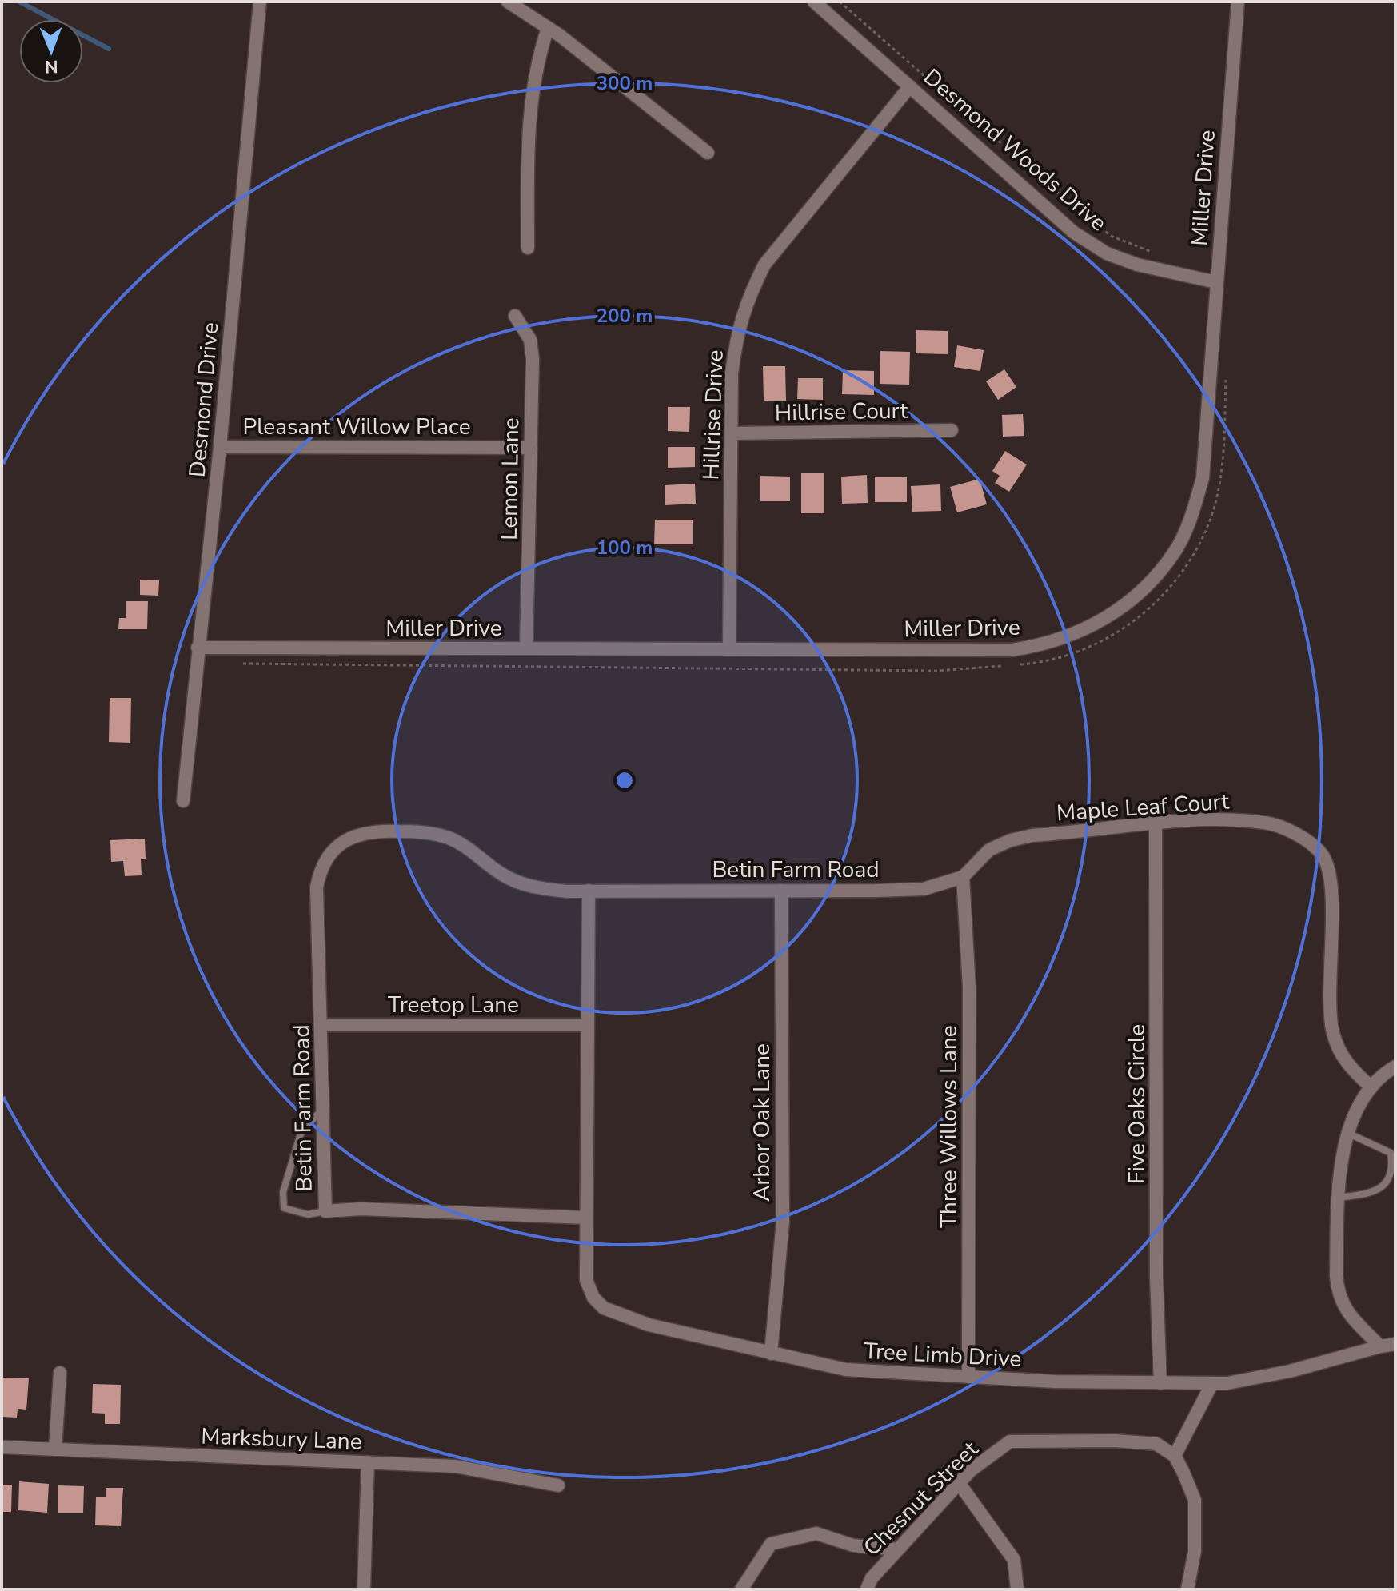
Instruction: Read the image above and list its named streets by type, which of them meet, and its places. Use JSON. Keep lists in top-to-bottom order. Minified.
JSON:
{"streets":{"street":["Desmond Woods Drive","Miller Drive","Desmond Drive","Hillrise Court","Hillrise Drive","Pleasant Willow Place","Lemon Lane","Maple Leaf Court","Betin Farm Road","Treetop Lane","Five Oaks Circle","Arbor Oak Lane","Three Willows Lane","Tree Limb Drive","Marksbury Lane","Chesnut Street"]},"crossings":[["Desmond Woods Drive","Miller Drive"],["Desmond Woods Drive","Hillrise Drive"],["Miller Drive","Desmond Drive"],["Miller Drive","Hillrise Drive"],["Miller Drive","Lemon Lane"],["Desmond Drive","Pleasant Willow Place"],["Hillrise Court","Hillrise Drive"],["Pleasant Willow Place","Lemon Lane"],["Maple Leaf Court","Betin Farm Road"],["Maple Leaf Court","Five Oaks Circle"],["Maple Leaf Court","Three Willows Lane"],["Betin Farm Road","Treetop Lane"],["Betin Farm Road","Arbor Oak Lane"],["Betin Farm Road","Three Willows Lane"],["Betin Farm Road","Tree Limb Drive"],["Five Oaks Circle","Tree Limb Drive"],["Arbor Oak Lane","Tree Limb Drive"],["Three Willows Lane","Tree Limb Drive"]],"north":"bottom","rings":["300 m","200 m","100 m"]}
